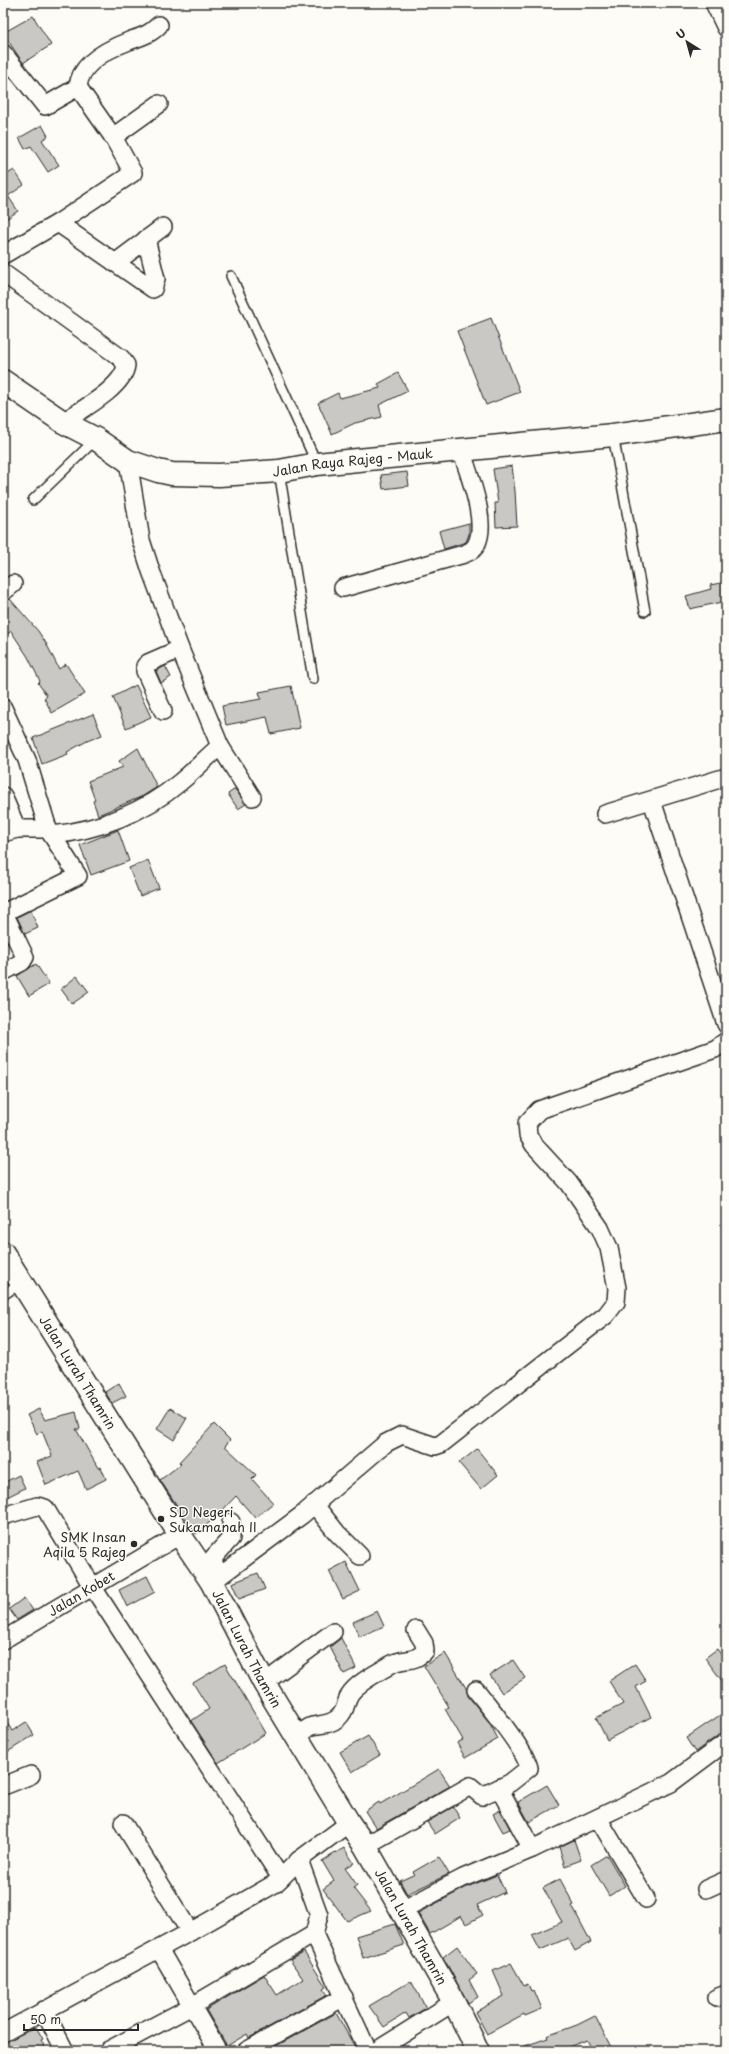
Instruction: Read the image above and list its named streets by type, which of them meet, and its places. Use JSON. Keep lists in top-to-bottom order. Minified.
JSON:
{"streets":{"street":["Jalan Raya Rajeg - Mauk","Jalan Lurah Thamrin","Jalan Kobet"]},"crossings":[["Jalan Lurah Thamrin","Jalan Kobet"]],"places":["SD Negeri Sukamanah II","SMK Insan Aqila 5 Rajeg"],"scale_bar":"50 m","north":"top left"}
